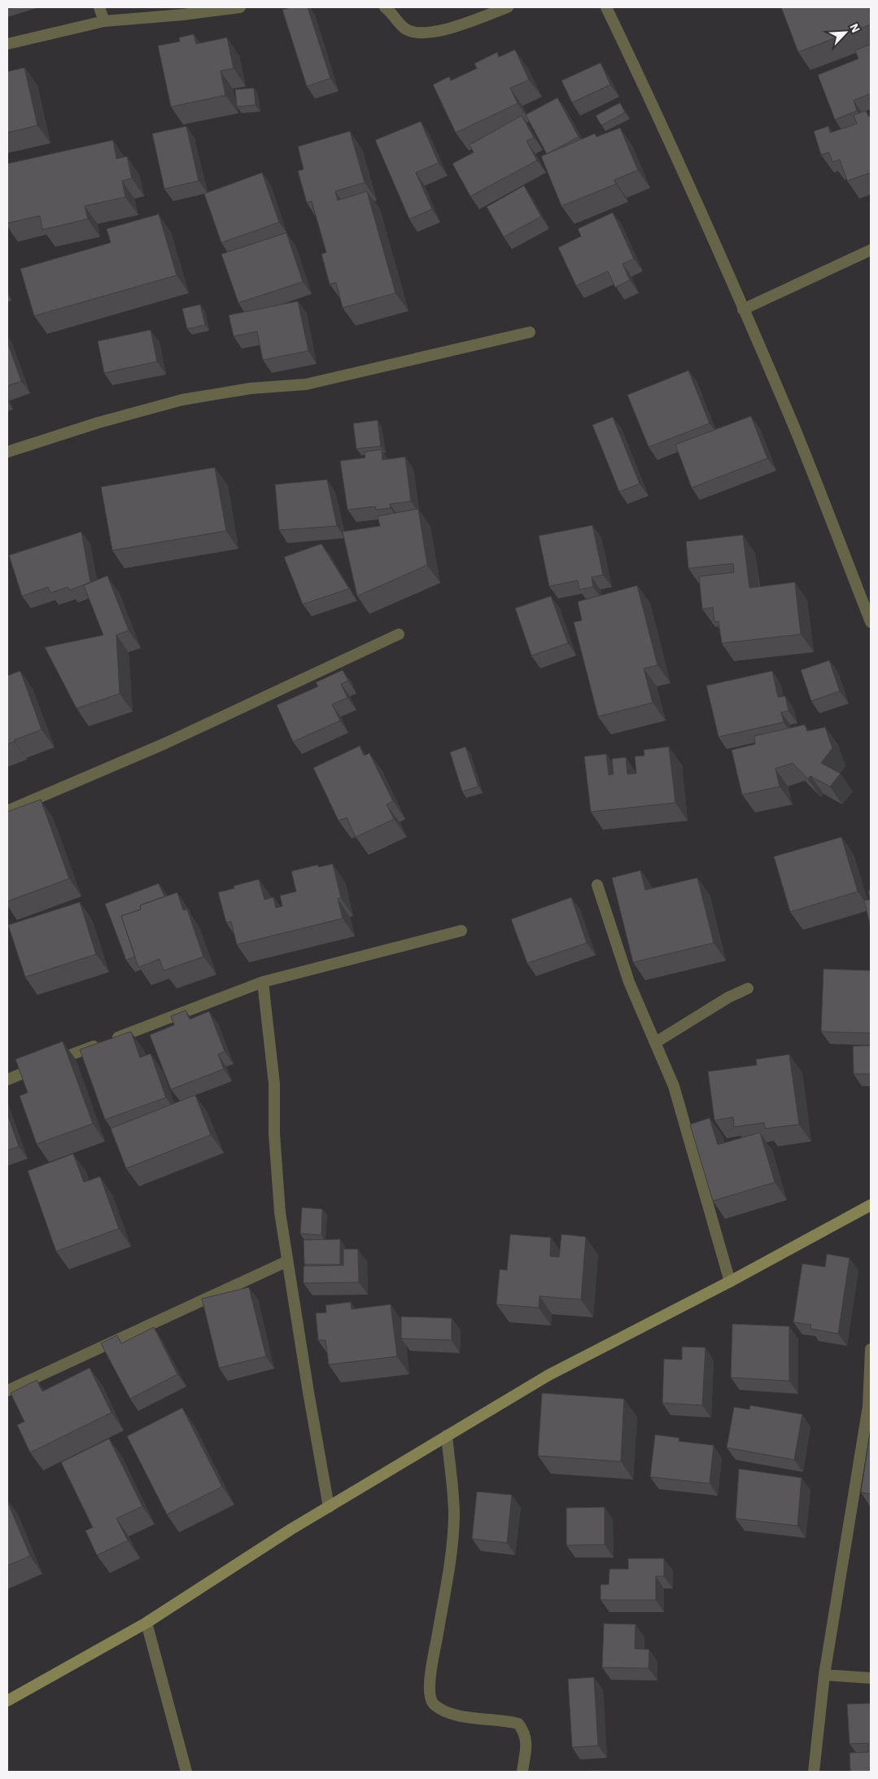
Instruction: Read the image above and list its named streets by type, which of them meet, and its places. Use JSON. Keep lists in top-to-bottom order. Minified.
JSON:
{"north":"top right"}
